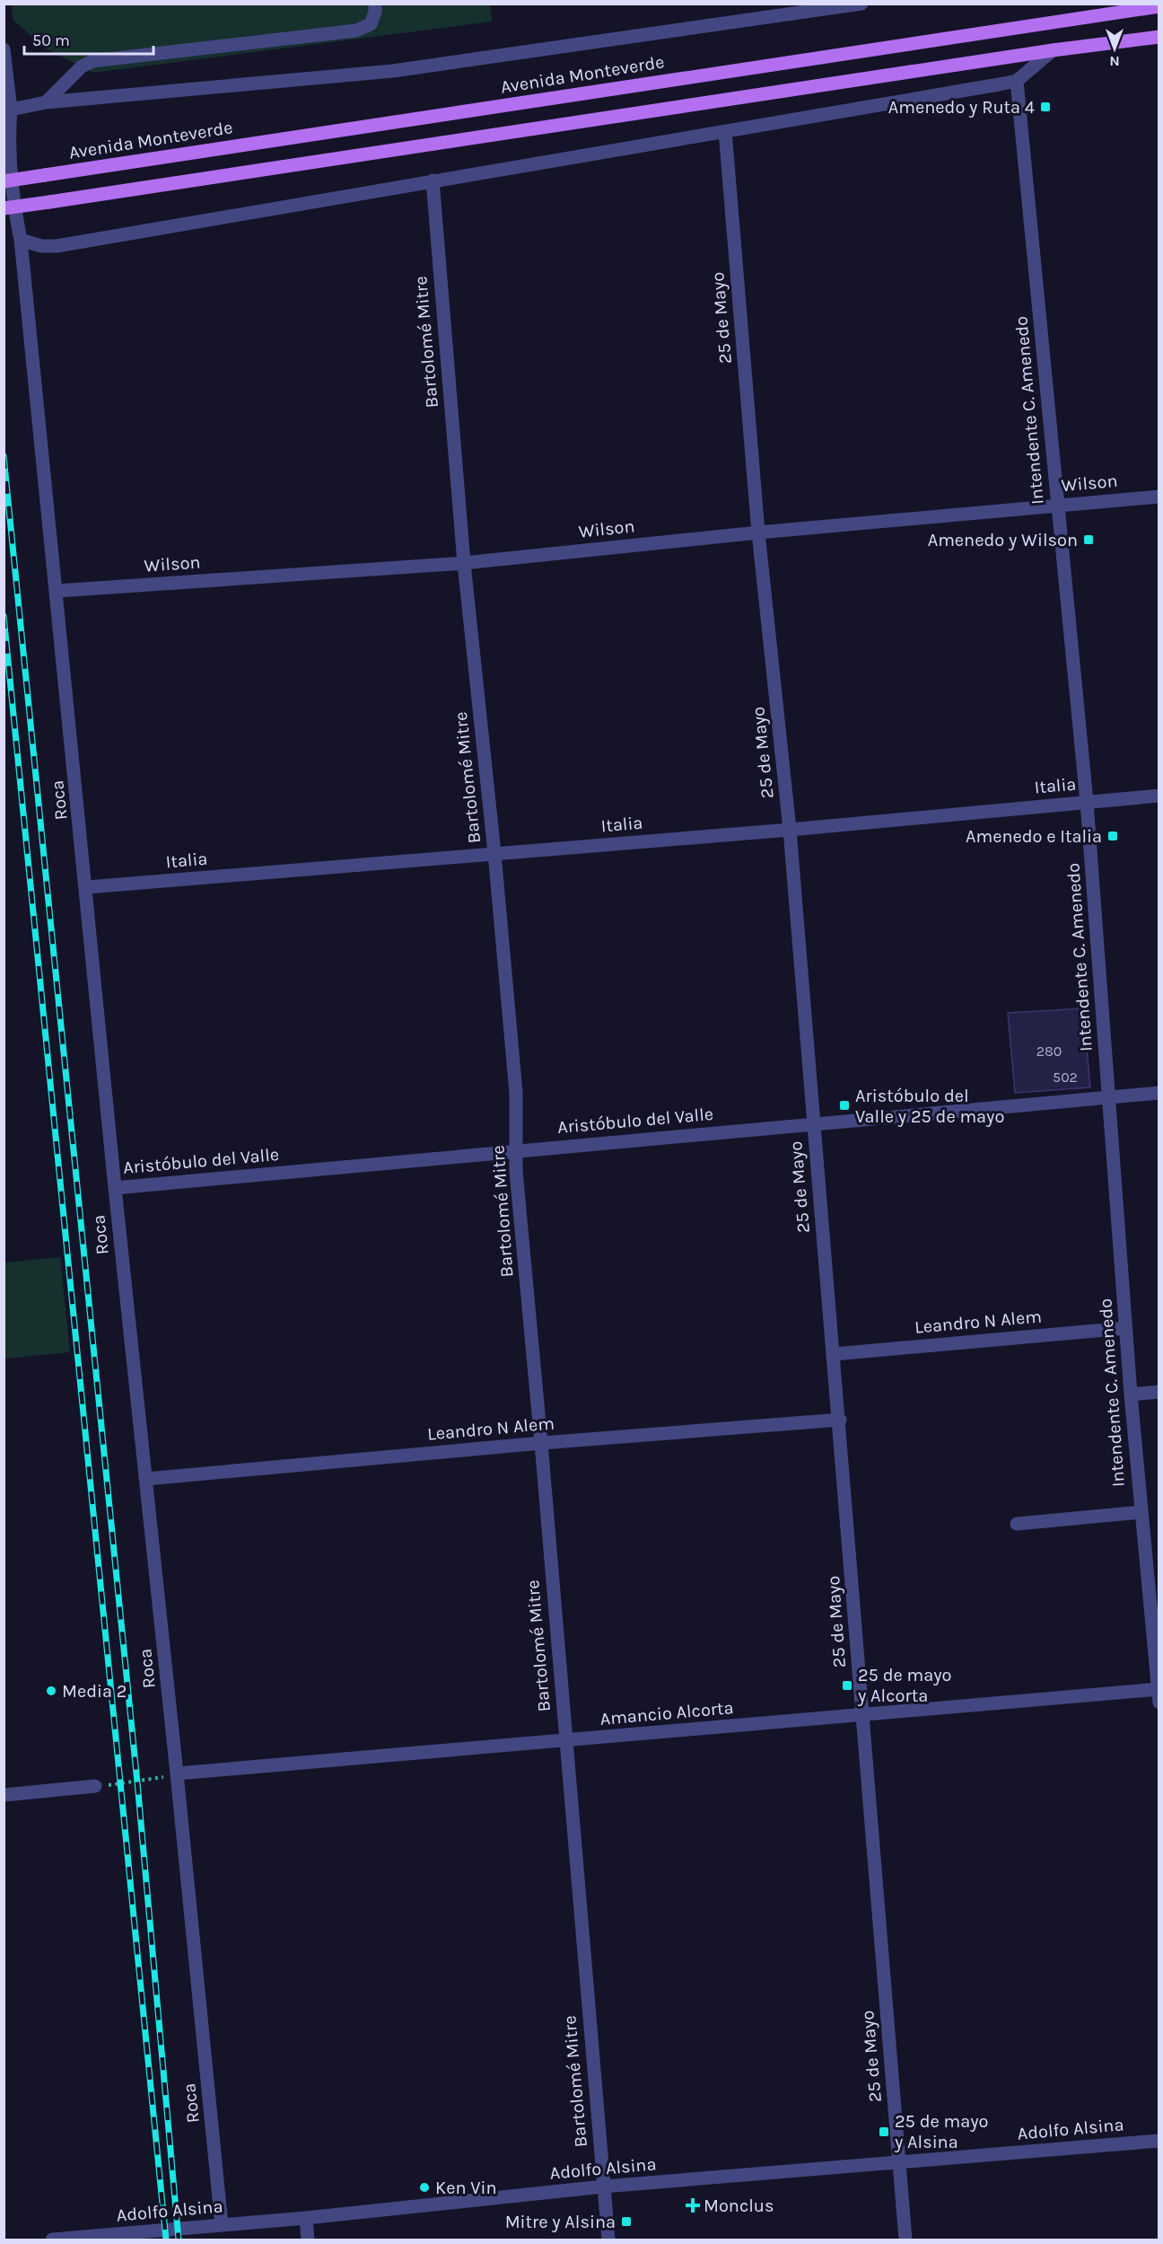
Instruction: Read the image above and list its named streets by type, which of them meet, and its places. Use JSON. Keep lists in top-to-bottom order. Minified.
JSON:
{"streets":{"main road":["Avenida Monteverde"],"street":["25 de Mayo","Bartolomé Mitre","Intendente C. Amenedo","Wilson","Italia","Roca","Aristóbulo del Valle","Leandro N Alem","Amancio Alcorta","Adolfo Alsina"]},"crossings":[["25 de Mayo","Wilson"],["25 de Mayo","Italia"],["25 de Mayo","Aristóbulo del Valle"],["25 de Mayo","Leandro N Alem"],["25 de Mayo","Amancio Alcorta"],["25 de Mayo","Adolfo Alsina"],["Bartolomé Mitre","Wilson"],["Bartolomé Mitre","Italia"],["Bartolomé Mitre","Aristóbulo del Valle"],["Bartolomé Mitre","Leandro N Alem"],["Bartolomé Mitre","Amancio Alcorta"],["Bartolomé Mitre","Adolfo Alsina"],["Intendente C. Amenedo","Wilson"],["Intendente C. Amenedo","Italia"],["Intendente C. Amenedo","Aristóbulo del Valle"],["Intendente C. Amenedo","Leandro N Alem"],["Intendente C. Amenedo","Amancio Alcorta"],["Wilson","Roca"],["Italia","Roca"],["Roca","Aristóbulo del Valle"],["Roca","Leandro N Alem"],["Roca","Amancio Alcorta"],["Roca","Adolfo Alsina"]],"places":{"transit":["Amenedo y Ruta 4","Amenedo y Wilson","Amenedo e Italia","Aristóbulo del Valle y 25 de mayo","25 de mayo y Alcorta","25 de mayo y Alsina","Mitre y Alsina"],"other":["Media 2","Ken Vin"],"health":["Monclus"]},"house_numbers":["280","502"],"scale_bar":"50 m","north":"bottom"}
